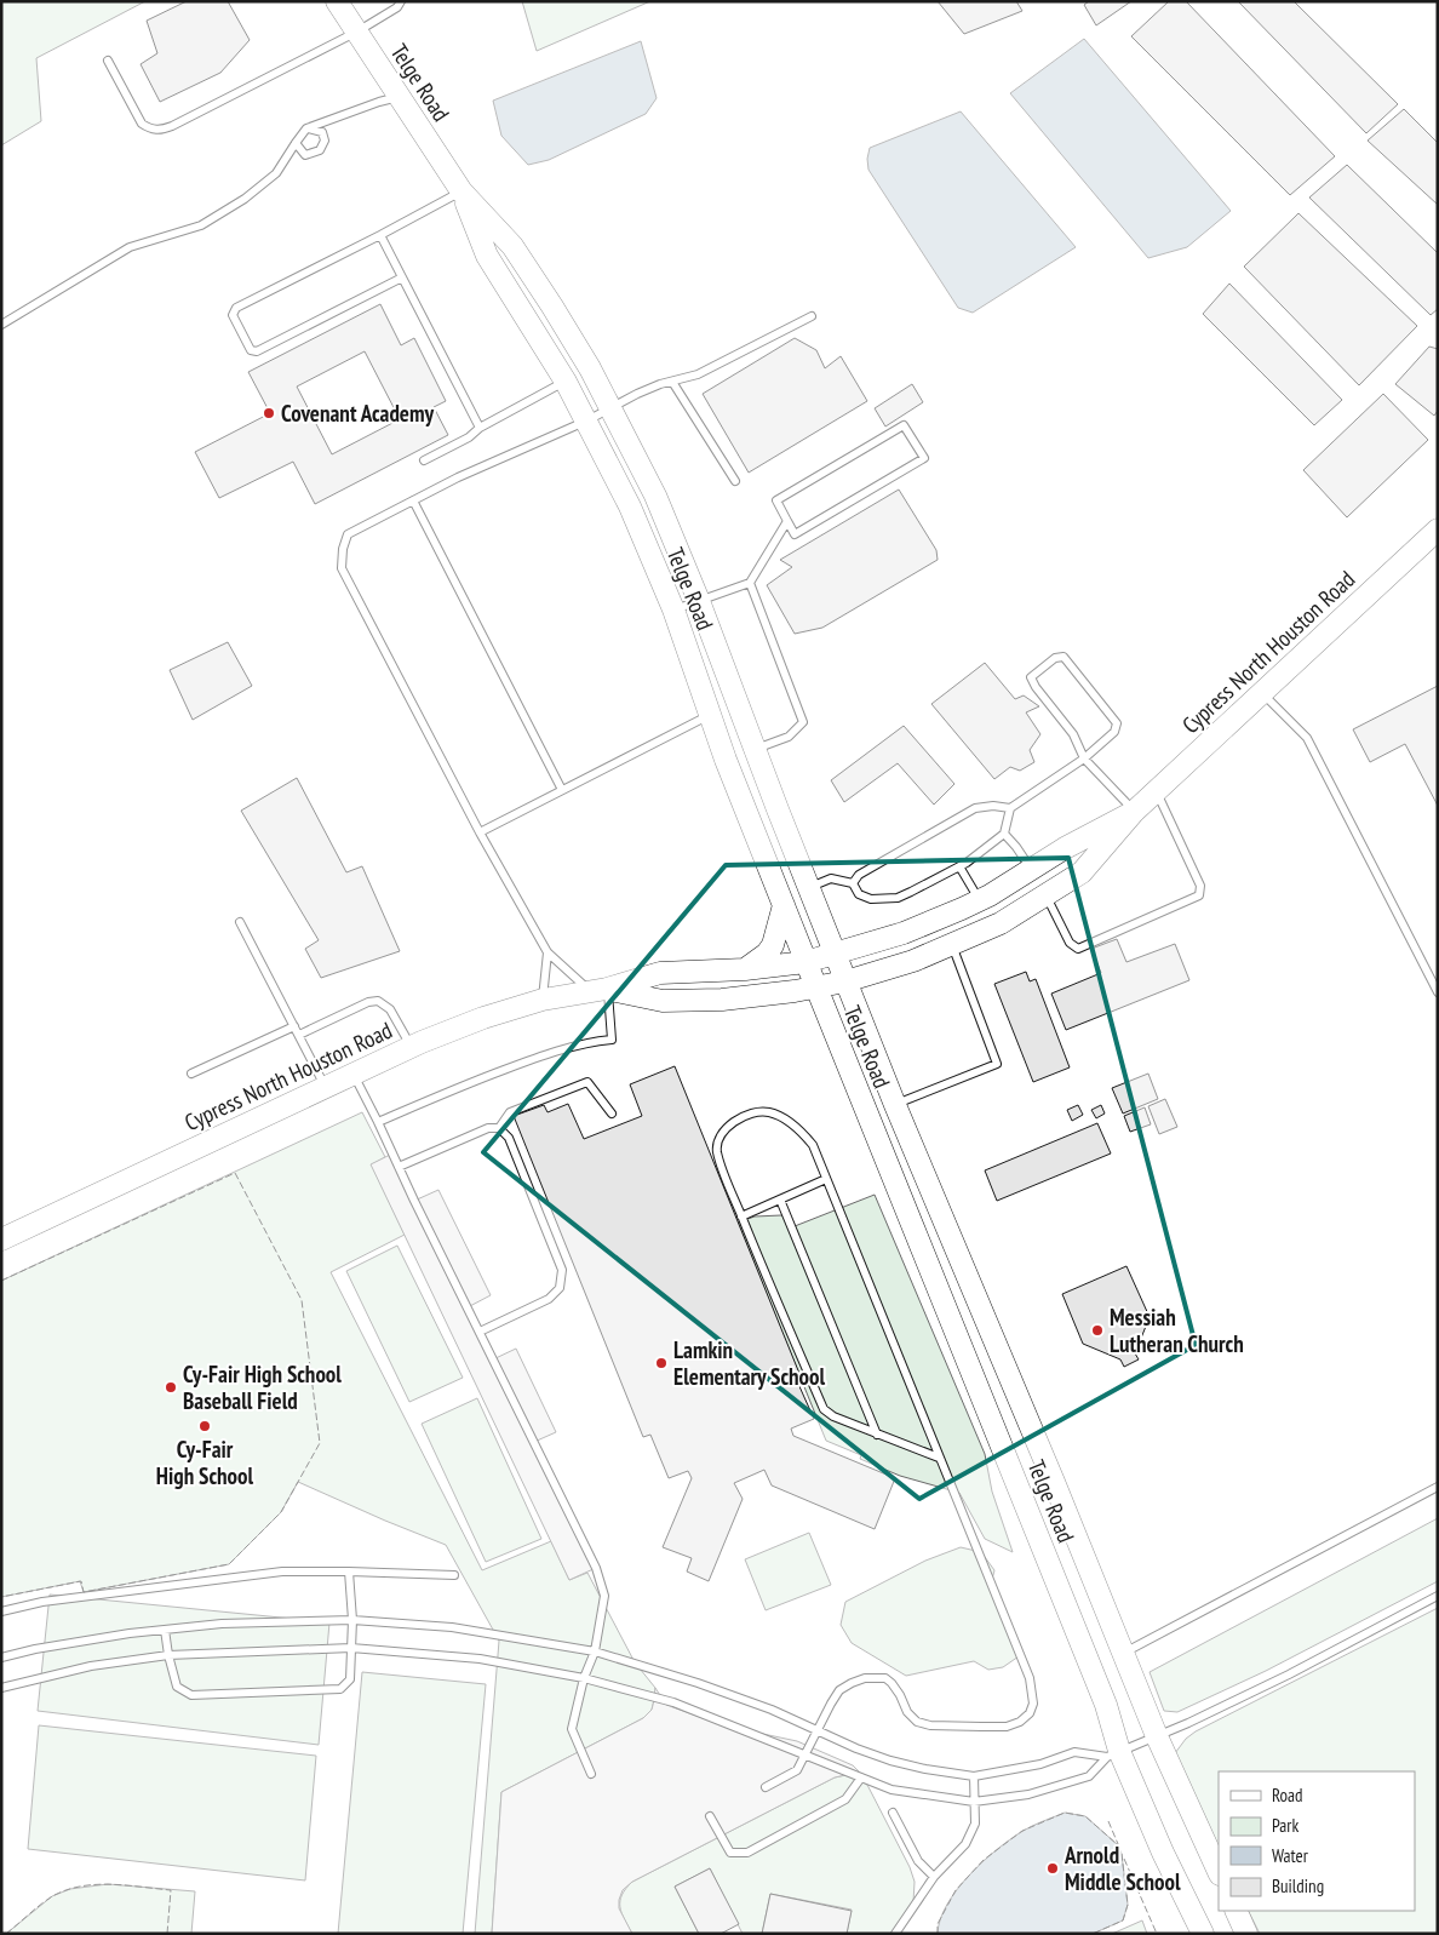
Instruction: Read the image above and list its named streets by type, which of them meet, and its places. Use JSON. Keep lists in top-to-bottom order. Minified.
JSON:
{"streets":{"main road":["Telge Road","Cypress North Houston Road"]},"crossings":[["Telge Road","Cypress North Houston Road"]],"places":["Covenant Academy","Messiah Lutheran Church","Lamkin Elementary School","Cy-Fair High School Baseball Field","Cy-Fair High School","Arnold Middle School"],"legend":["Road","Park","Water","Building"]}
